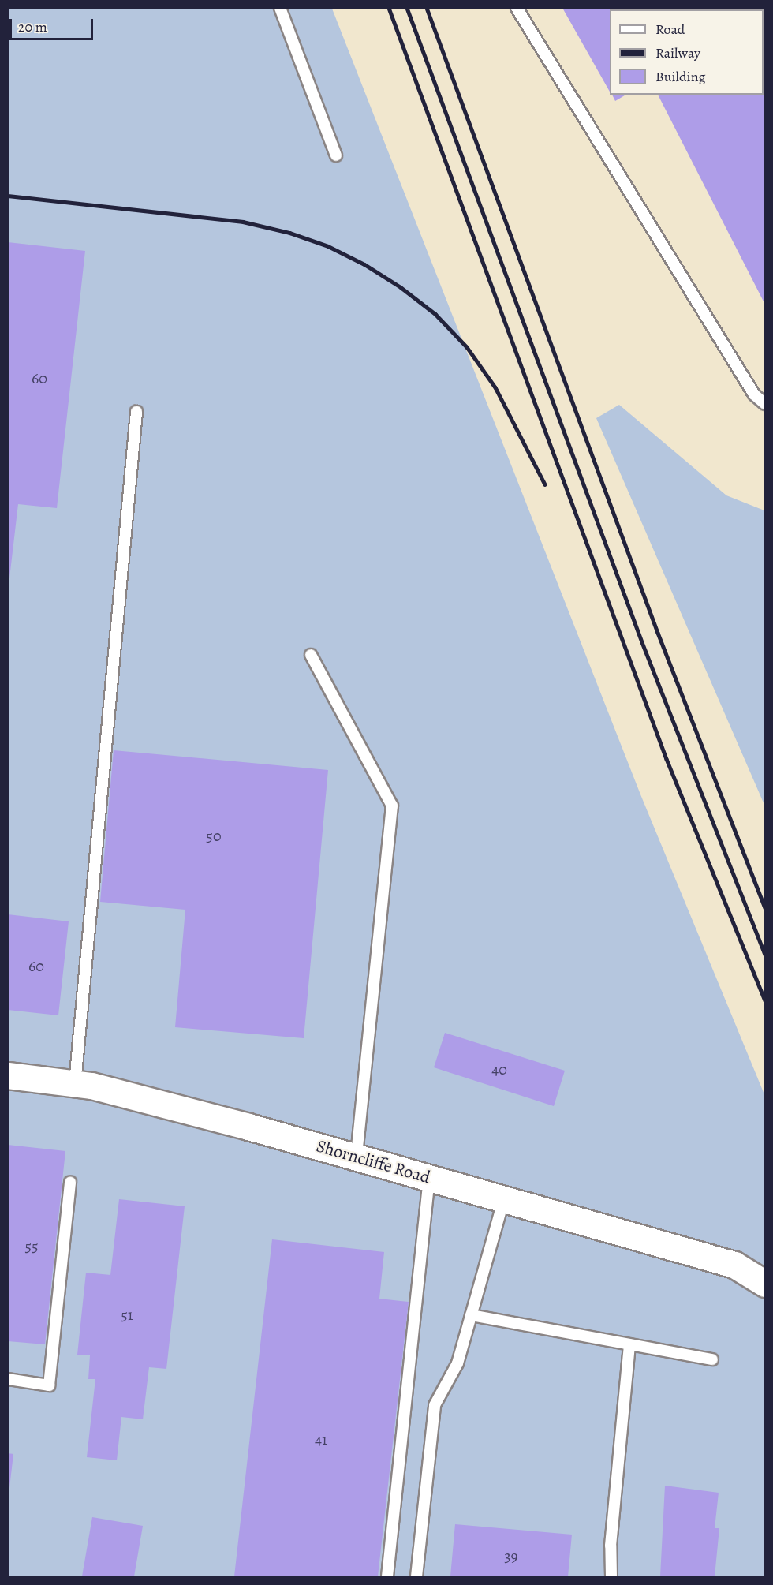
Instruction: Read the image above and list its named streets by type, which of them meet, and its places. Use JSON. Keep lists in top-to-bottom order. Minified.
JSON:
{"streets":{"street":["Shorncliffe Road"]},"house_numbers":["60","50","60","40","55","51","41","39"],"legend":["Road","Railway","Building"],"scale_bar":"20 m"}
